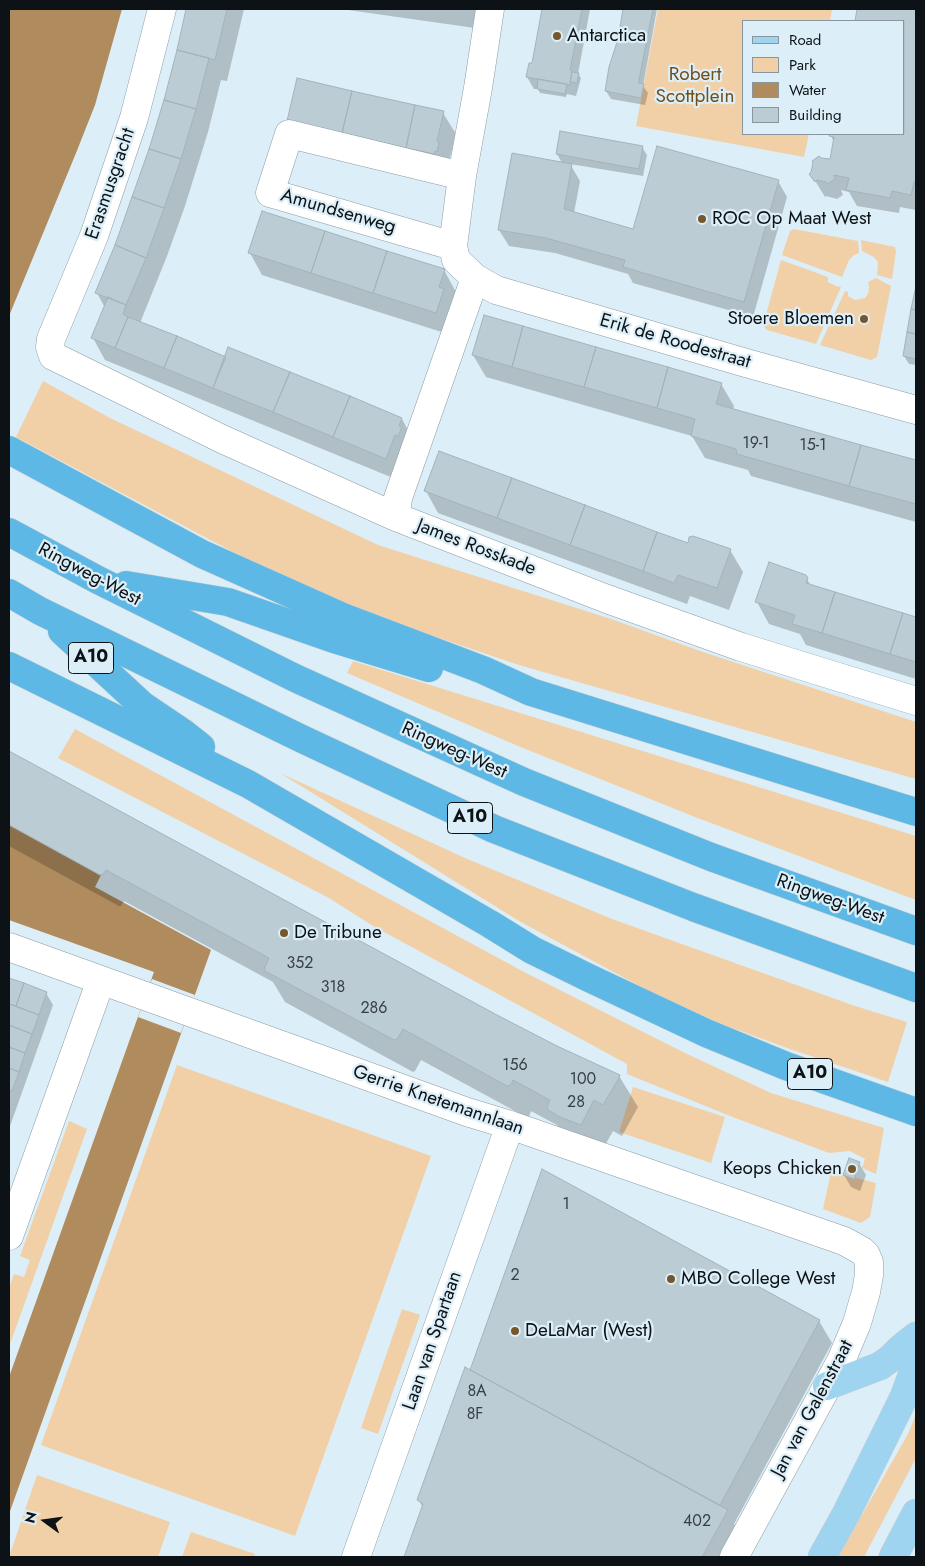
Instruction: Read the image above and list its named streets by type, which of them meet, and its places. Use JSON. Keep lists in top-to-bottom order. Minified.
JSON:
{"streets":{"highway":["Ringweg-West","A10"],"street":["Erasmusgracht","Amundsenweg","Erik de Roodestraat","James Rosskade","Gerrie Knetemannlaan","Laan van Spartaan","Jan van Galenstraat"]},"crossings":[["Erasmusgracht","James Rosskade"],["Amundsenweg","Erik de Roodestraat"],["Gerrie Knetemannlaan","Laan van Spartaan"],["Gerrie Knetemannlaan","Jan van Galenstraat"]],"parks":["Robert Scottplein"],"places":["Antarctica","ROC Op Maat West","Stoere Bloemen","De Tribune","Keops Chicken","MBO College West","DeLaMar (West)"],"house_numbers":["19-1","15-1","352","318","286","156","100","28","1","2","8A","8F","402"],"legend":["Road","Park","Water","Building"],"north":"left"}
